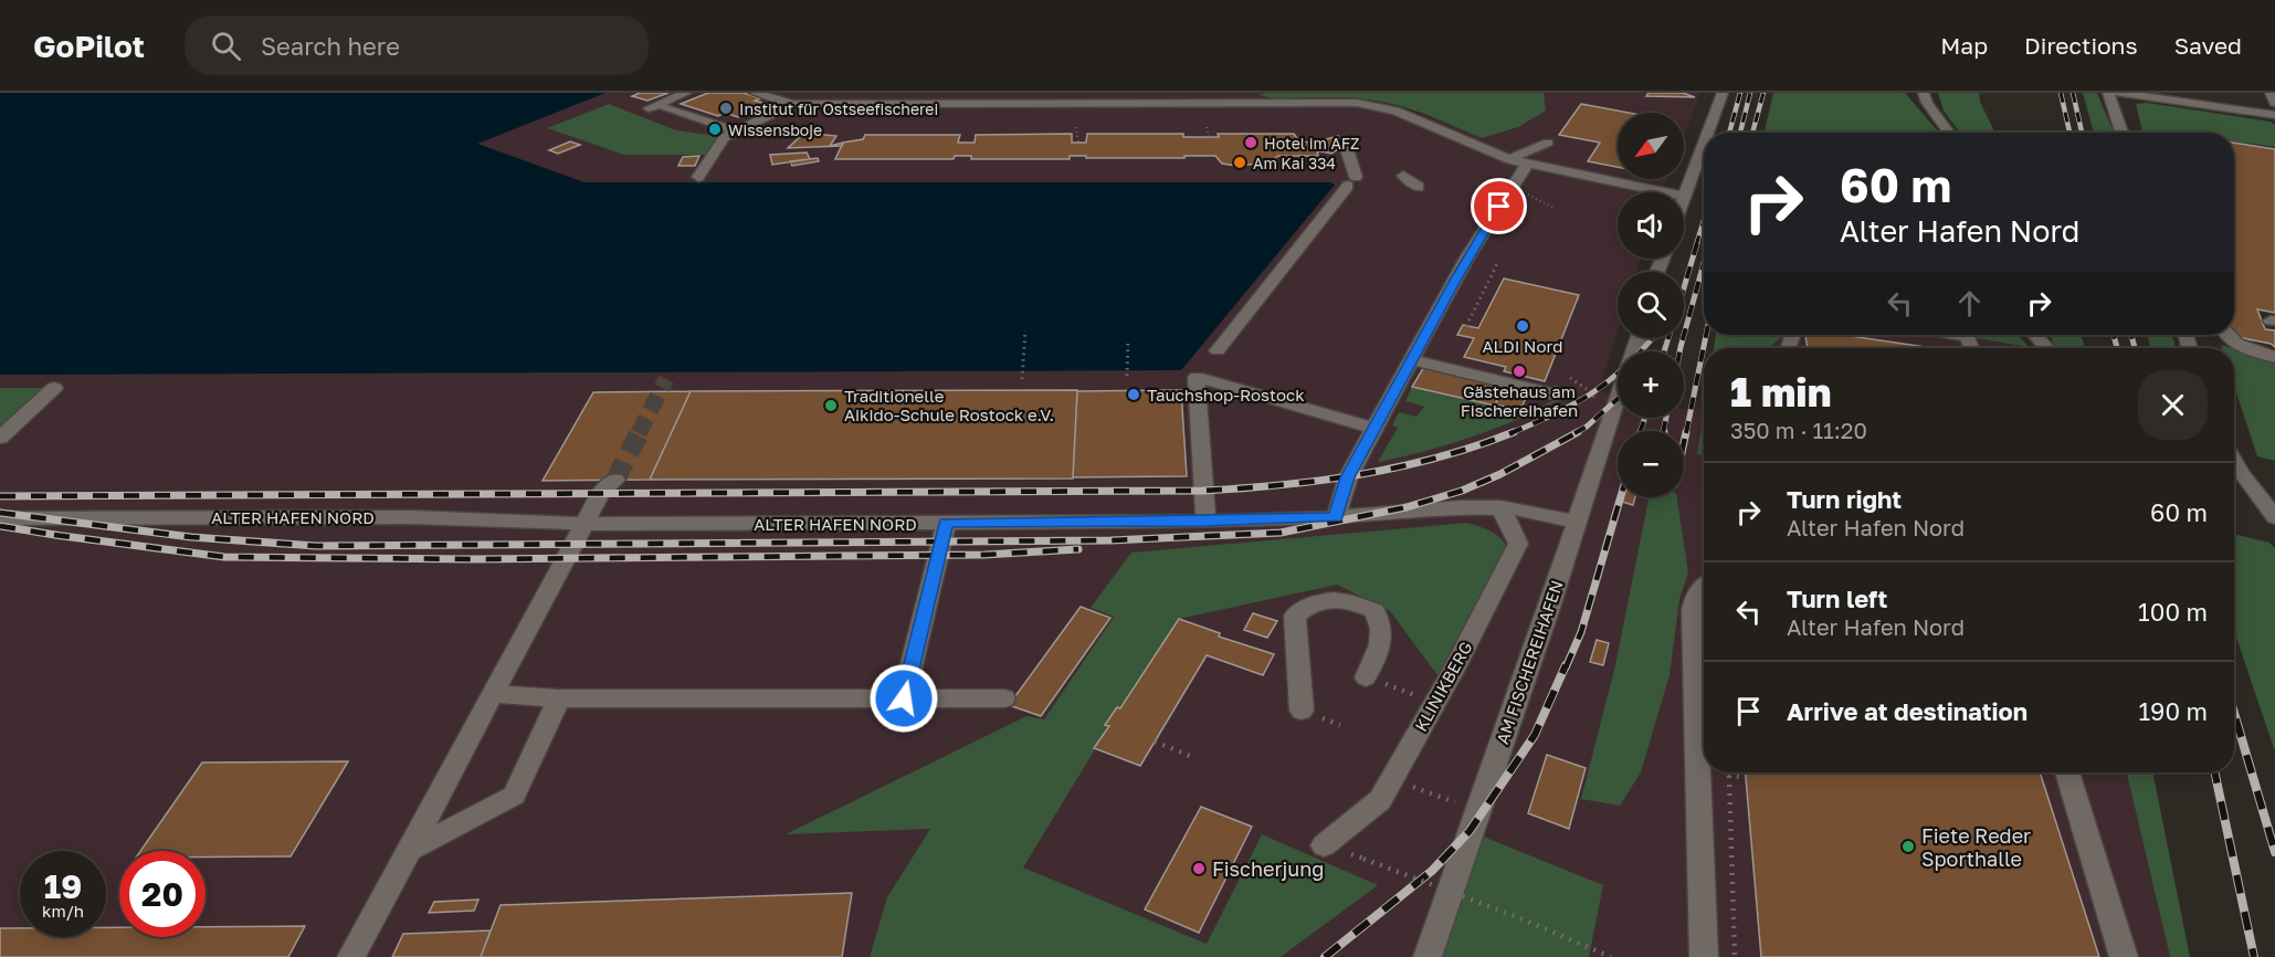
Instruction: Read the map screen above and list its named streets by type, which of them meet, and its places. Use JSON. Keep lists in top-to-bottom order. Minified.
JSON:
{"streets":{"street":["ALTER HAFEN NORD","AM FISCHEREIHAFEN","KLINIKBERG"]},"crossings":[["ALTER HAFEN NORD","AM FISCHEREIHAFEN"],["ALTER HAFEN NORD","KLINIKBERG"]],"places":["Institut für Ostseefischerei","Wissensboje","Hotel im AFZ","Am Kai 334","ALDI Nord","Gästehaus am Fischereihafen","Tauchshop-Rostock","Traditionelle Aikido-Schule Rostock e.V.","Fiete Reder Sporthalle","Fischerjung"],"north":"bottom left","page":{"header":"GoPilot","search":"Search here","nav":["Map","Directions","Saved"],"map_buttons":["+","−"],"turn":["60 m","Alter Hafen Nord"],"heading":["1 min","350 m · 11:20"],"list":[{"name":"Turn right","note":"Alter Hafen Nord","value":"60 m"},{"name":"Turn left","note":"Alter Hafen Nord","value":"100 m"},{"name":"Arrive at destination","value":"190 m"}],"speed":"19 km/h","limit":"20"}}
